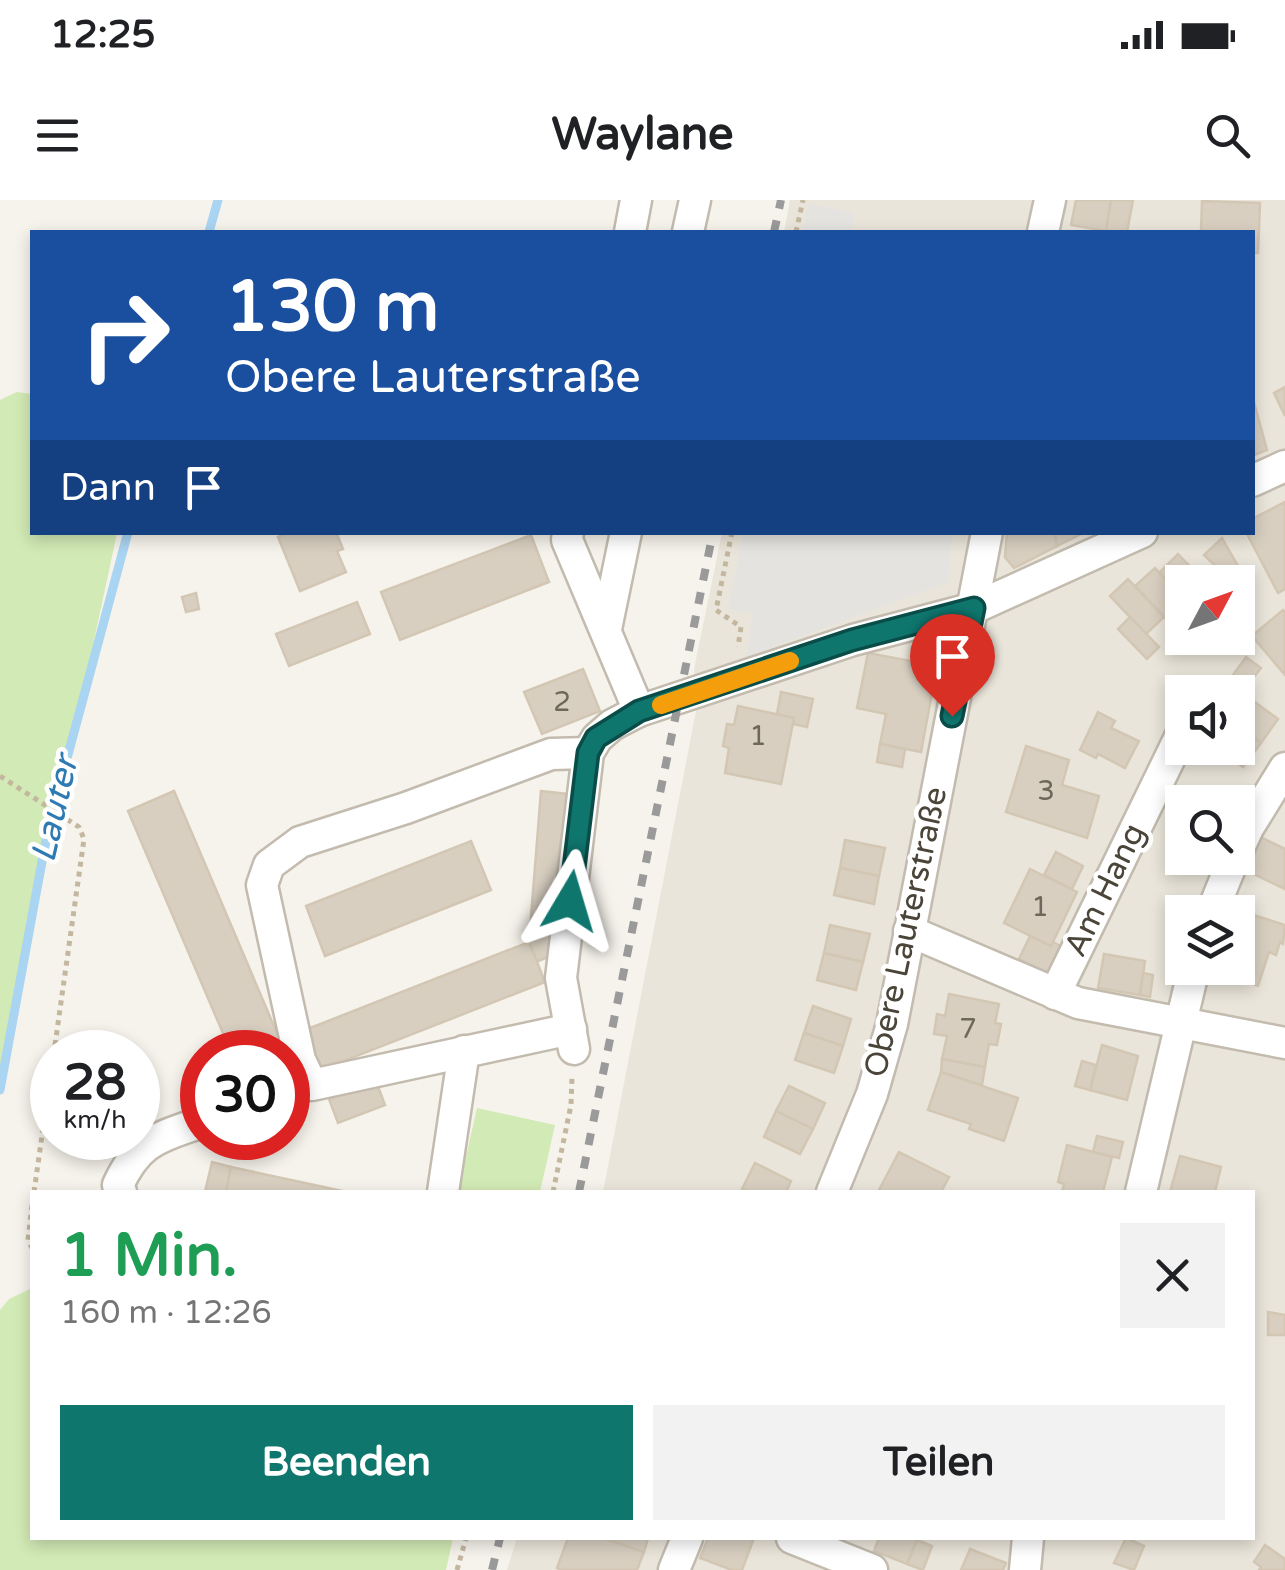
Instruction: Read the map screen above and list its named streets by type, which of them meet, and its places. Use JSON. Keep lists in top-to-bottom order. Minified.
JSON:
{"streets":{"street":["Am Hang","Obere Lauterstraße"]},"water":["Lauter"],"house_numbers":["2","1","3","1","7"],"north":"top right","page":{"status":"12:25","header":"Waylane","turn":["130 m","Obere Lauterstraße"],"then":"Dann","speed":"28 km/h","limit":"30","heading":["1 Min.","160 m · 12:26"],"buttons":["Beenden","Teilen"]}}
